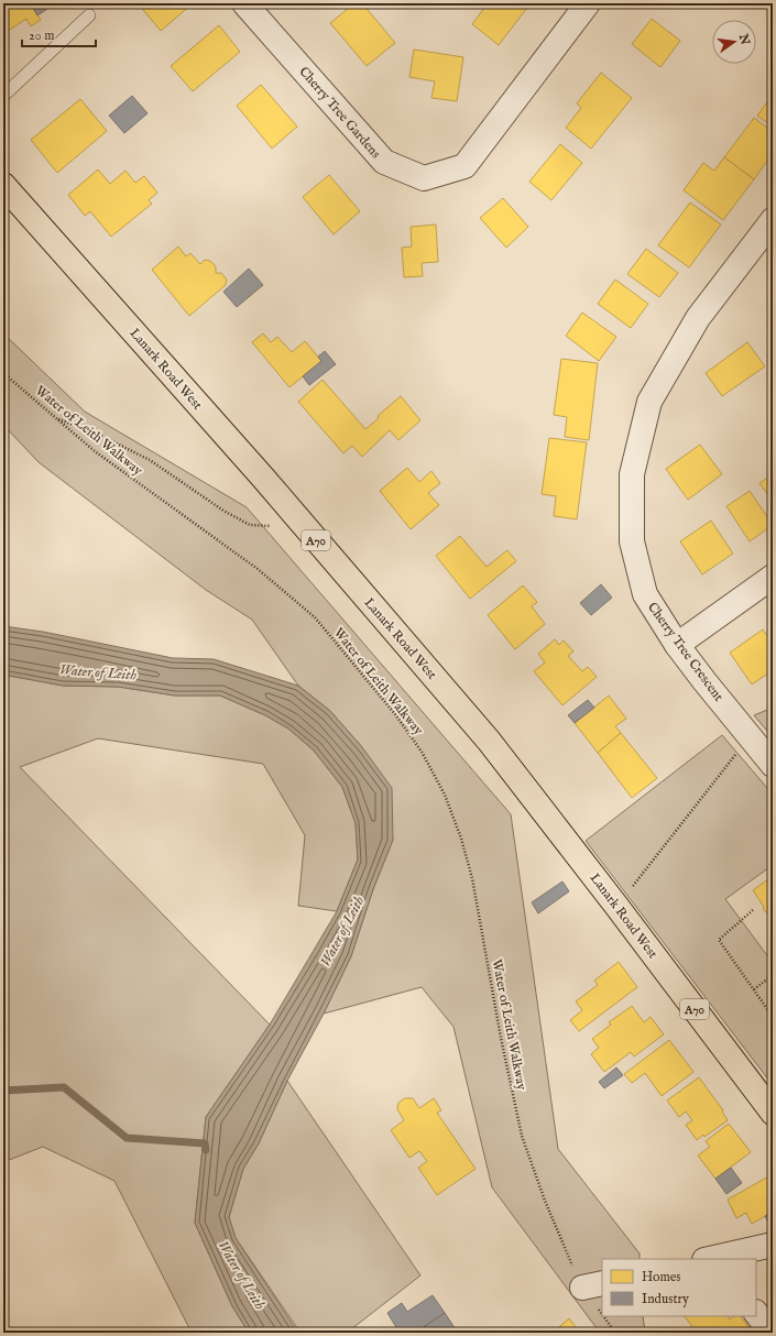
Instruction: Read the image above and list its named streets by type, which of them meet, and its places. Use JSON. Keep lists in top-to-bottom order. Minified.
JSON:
{"streets":{"main road":["Lanark Road West","A70"],"street":["Cherry Tree Gardens","Cherry Tree Crescent"],"path":["Water of Leith Walkway"]},"water":["Water of Leith"],"legend":["Homes","Industry"],"scale_bar":"20 m","north":"right"}
